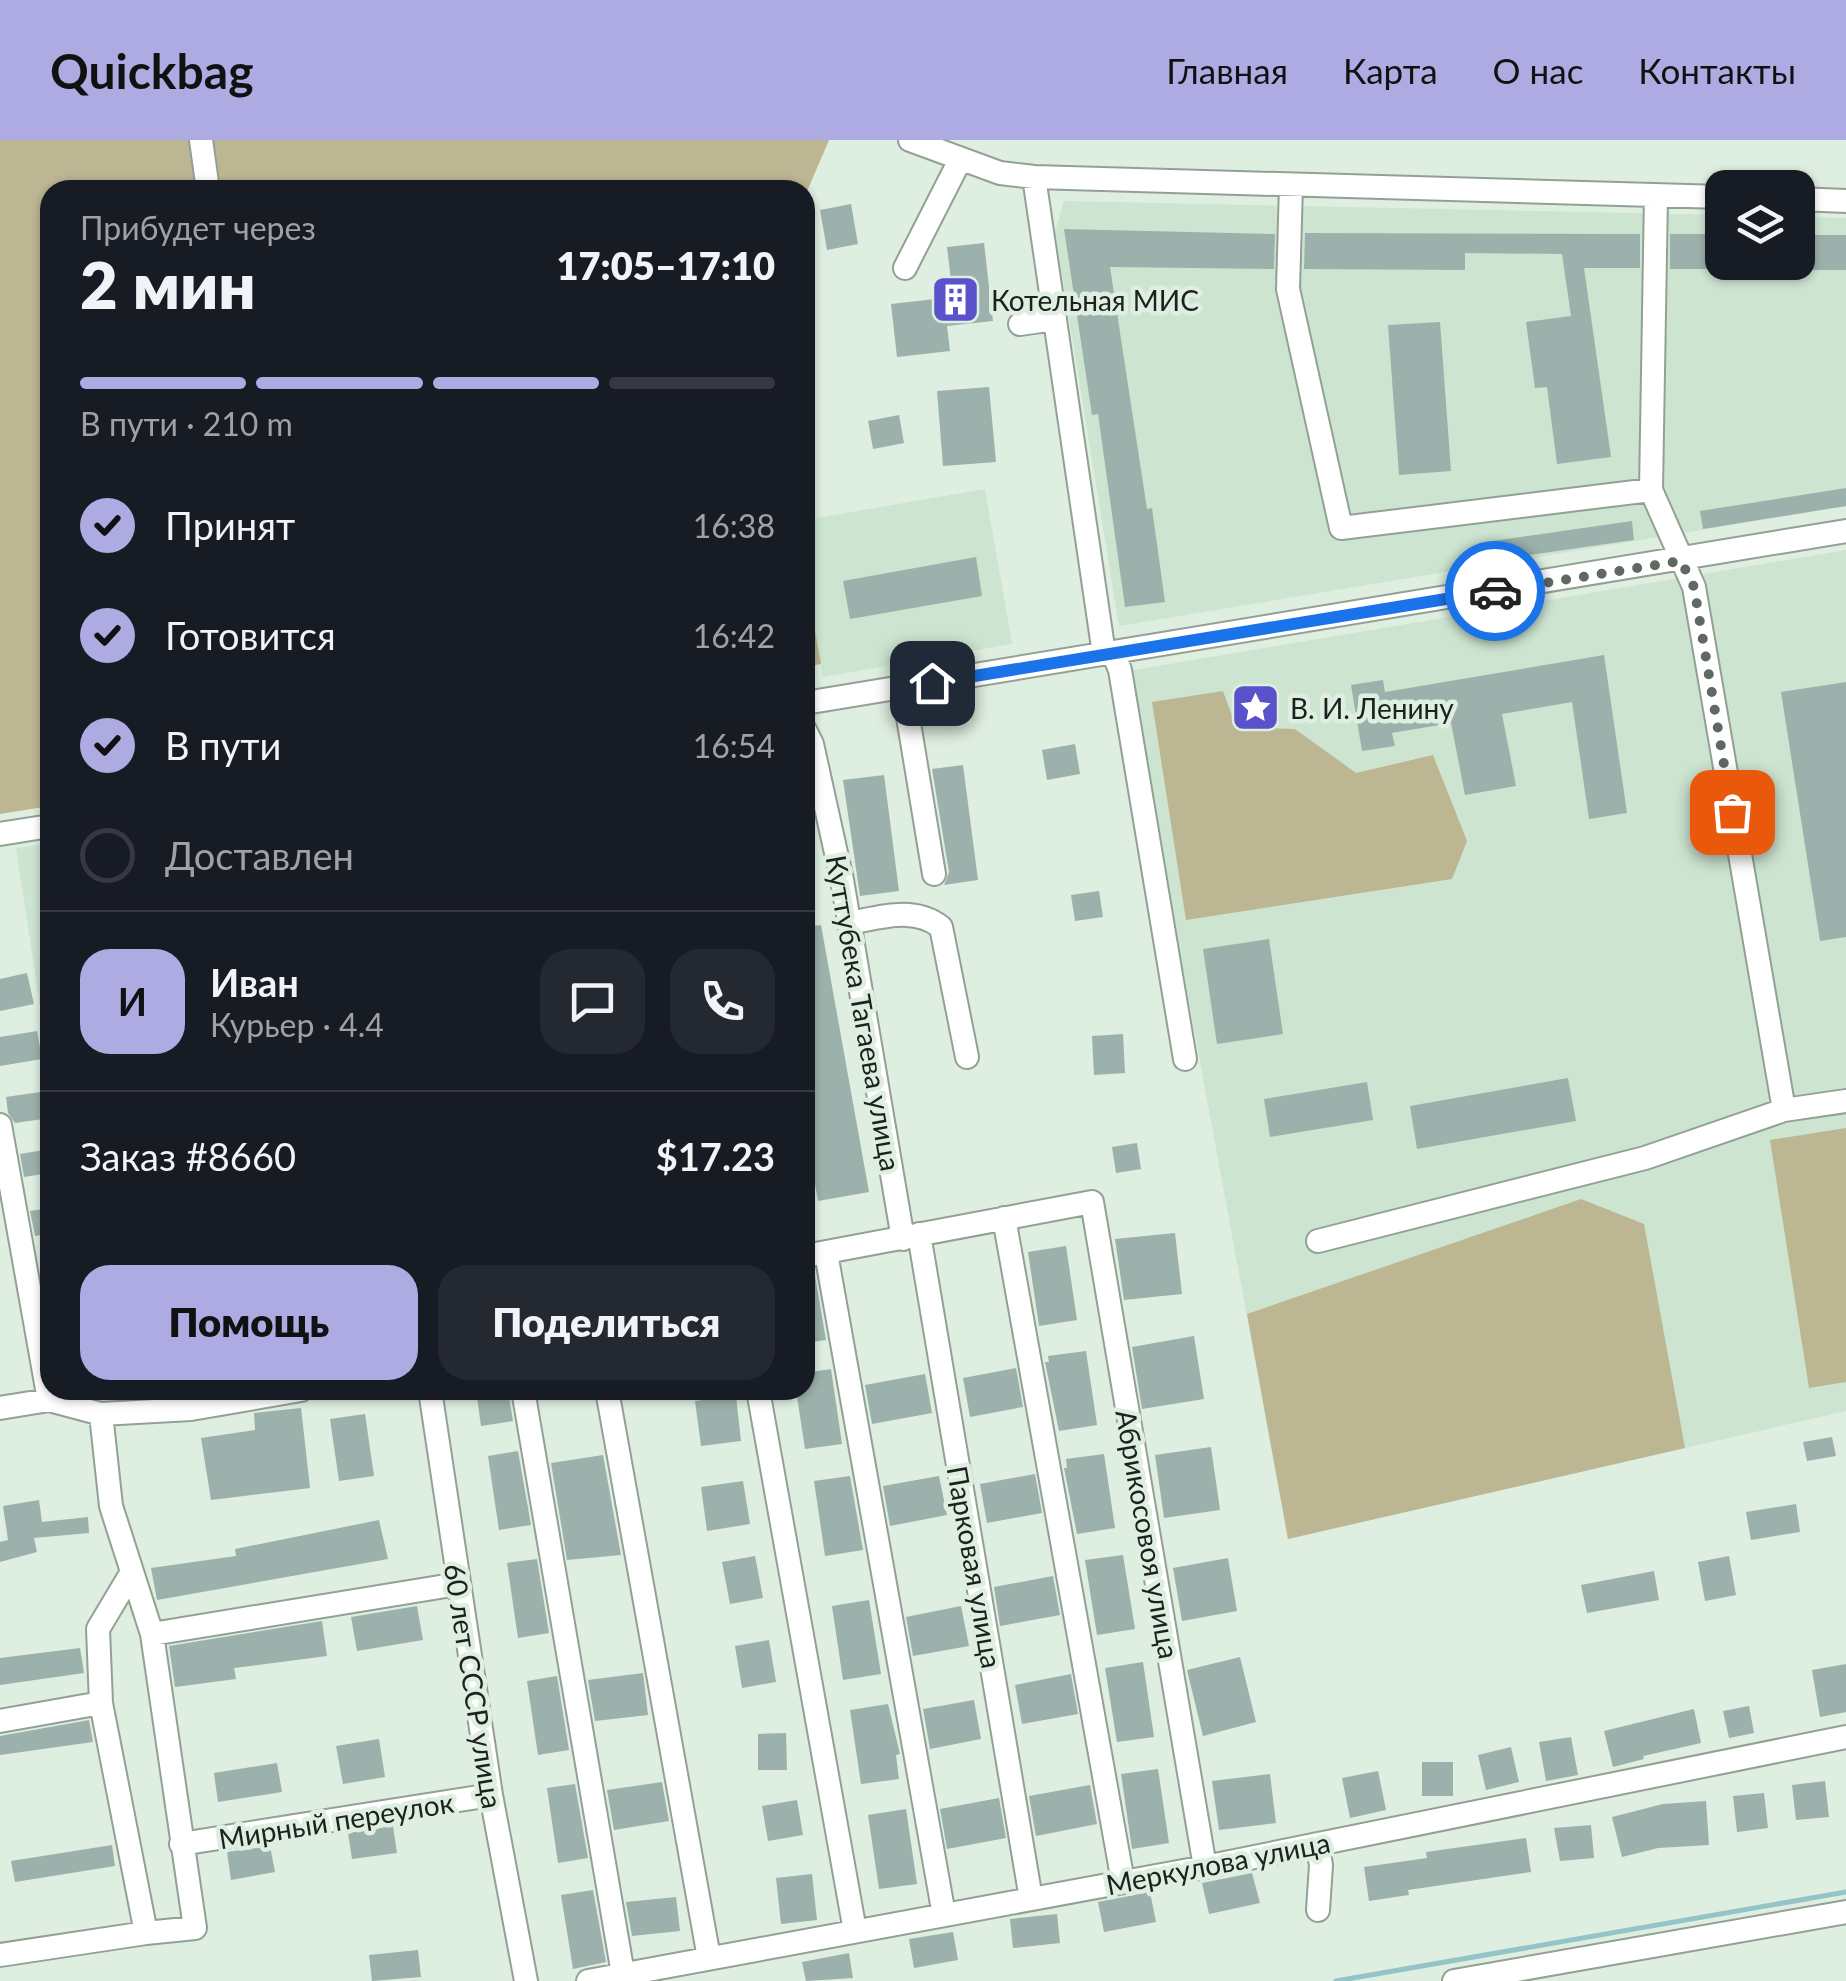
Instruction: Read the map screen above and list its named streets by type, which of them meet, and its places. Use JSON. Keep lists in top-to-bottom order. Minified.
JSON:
{"streets":{"street":["Куттубека Тагаева улица","Абрикосовоя улица","Парковая улица","60 лет СССР улица","Мирный переулок","Меркулова улица"]},"crossings":[["Куттубека Тагаева улица","Парковая улица"],["Абрикосовоя улица","Меркулова улица"],["Парковая улица","Меркулова улица"],["60 лет СССР улица","Мирный переулок"]],"places":{"building":["Котельная МИС"],"place":["В. И. Ленину"]},"page":{"header":"Quickbag","nav":["Главная","Карта","О нас","Контакты"],"heading":["2 мин","Прибудет через","17:05–17:10"],"panel":["Иван","Курьер · 4.4","Заказ #8660","$17.23"],"bar":"В пути · 210 m","list":[["Принят","16:38"],["Готовится","16:42"],["В пути","16:54"],"Доставлен"],"round":"И","buttons":["Помощь","Поделиться"]}}
